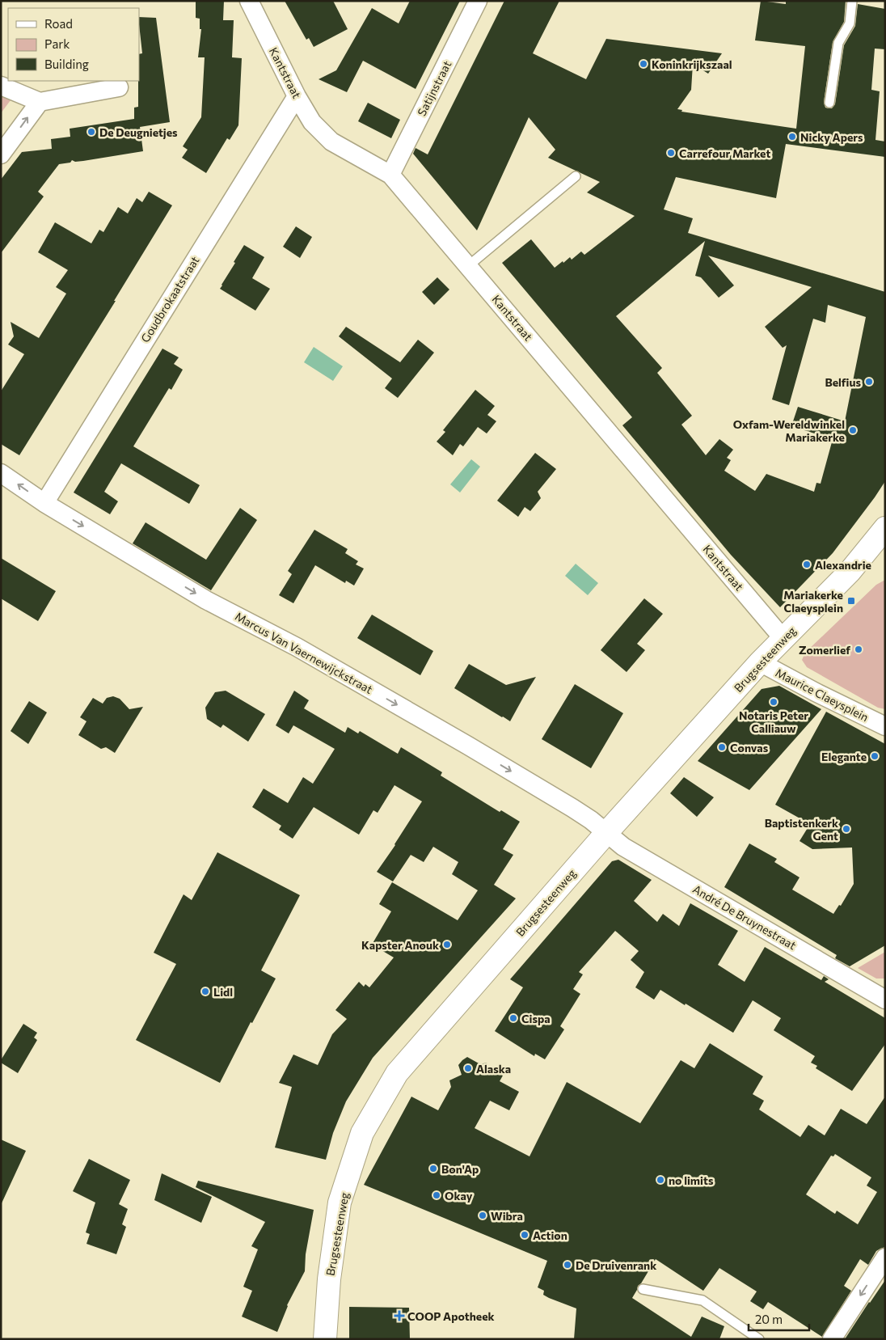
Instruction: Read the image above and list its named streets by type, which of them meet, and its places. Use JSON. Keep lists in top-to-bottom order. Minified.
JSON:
{"streets":{"street":["Kantstraat","Satijnstraat","Goudbrokaatstraat","Marcus Van Vaernewijckstraat","Brugsesteenweg","Maurice Claeysplein","André De Bruynestraat"]},"crossings":[["Kantstraat","Satijnstraat"],["Kantstraat","Goudbrokaatstraat"],["Kantstraat","Brugsesteenweg"],["Goudbrokaatstraat","Marcus Van Vaernewijckstraat"],["Marcus Van Vaernewijckstraat","Brugsesteenweg"],["Marcus Van Vaernewijckstraat","André De Bruynestraat"],["Brugsesteenweg","Maurice Claeysplein"],["Brugsesteenweg","André De Bruynestraat"]],"one_way":["Marcus Van Vaernewijckstraat"],"places":{"other":["Koninkrijkszaal","De Deugnietjes","Nicky Apers","Carrefour Market","Belfius","Oxfam-Wereldwinkel Mariakerke","Alexandrie","Zomerlief","Notaris Peter Calliauw","Convas","Elegante","Baptistenkerk Gent","Kapster Anouk","Lidl","Cispa","Alaska","Bon'Ap","no limits","Okay","Wibra","Action","De Druivenrank"],"transit":["Mariakerke Claeysplein"],"health":["COOP Apotheek"]},"legend":["Road","Park","Building"],"scale_bar":"20 m"}
